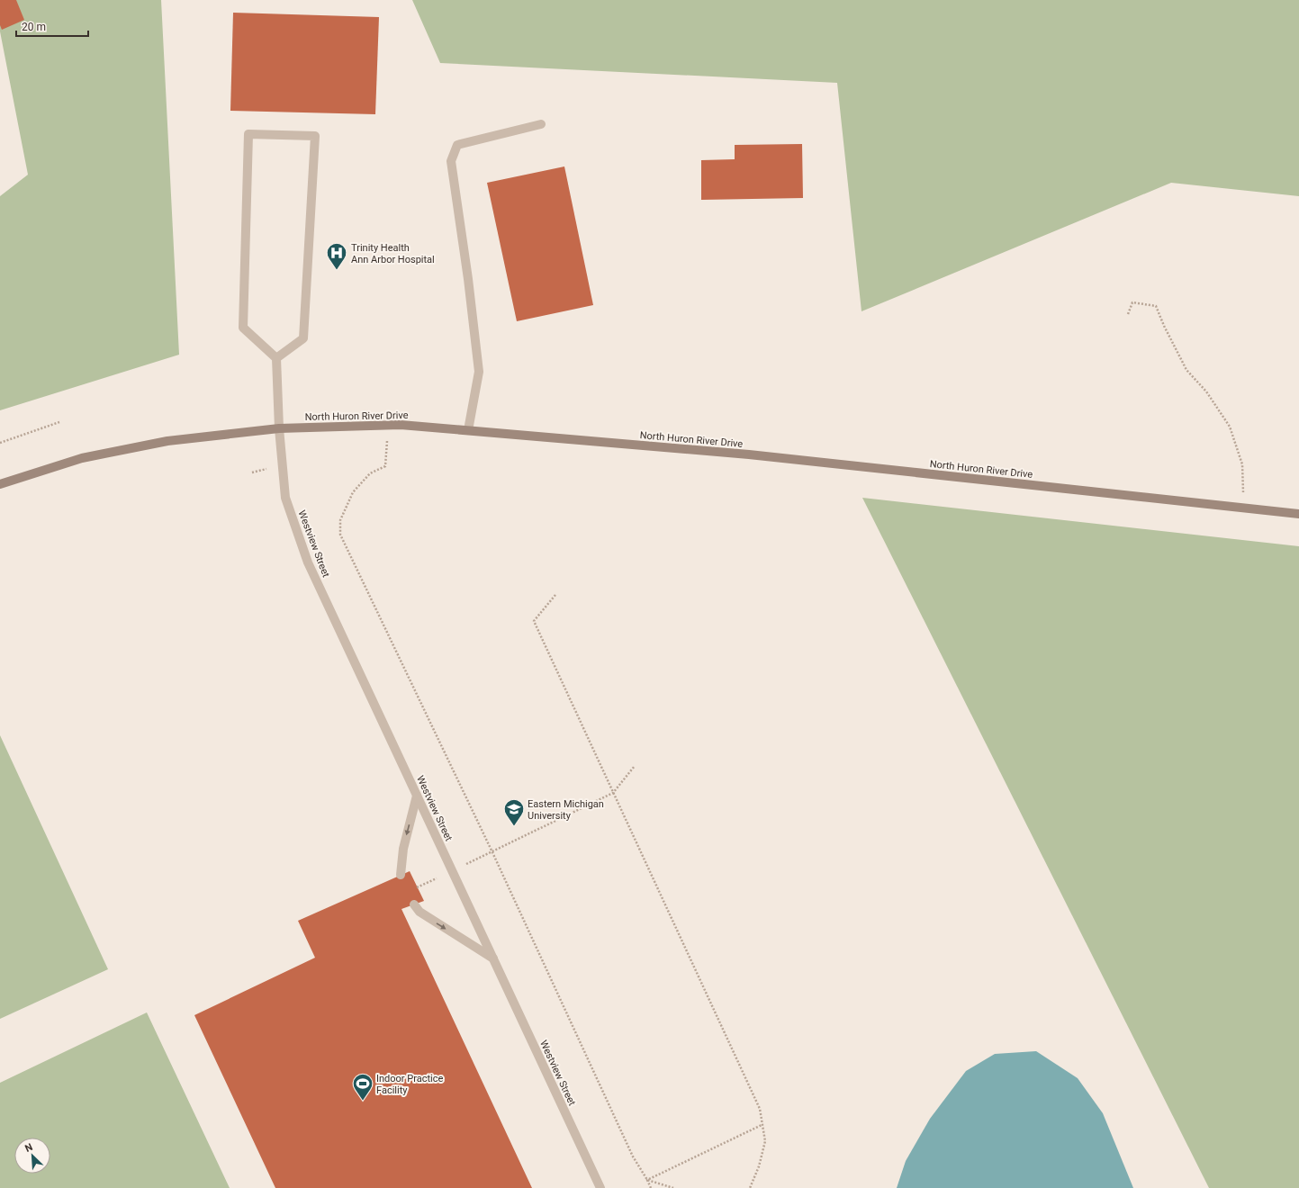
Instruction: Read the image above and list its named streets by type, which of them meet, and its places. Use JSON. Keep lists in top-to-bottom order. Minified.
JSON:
{"streets":{"main road":["North Huron River Drive"],"street":["Westview Street"]},"crossings":[["North Huron River Drive","Westview Street"]],"places":{"hospital":["Trinity Health Ann Arbor Hospital"],"school or university":["Eastern Michigan University"],"sports":["Indoor Practice Facility"]},"scale_bar":"20 m","north":"top left"}
